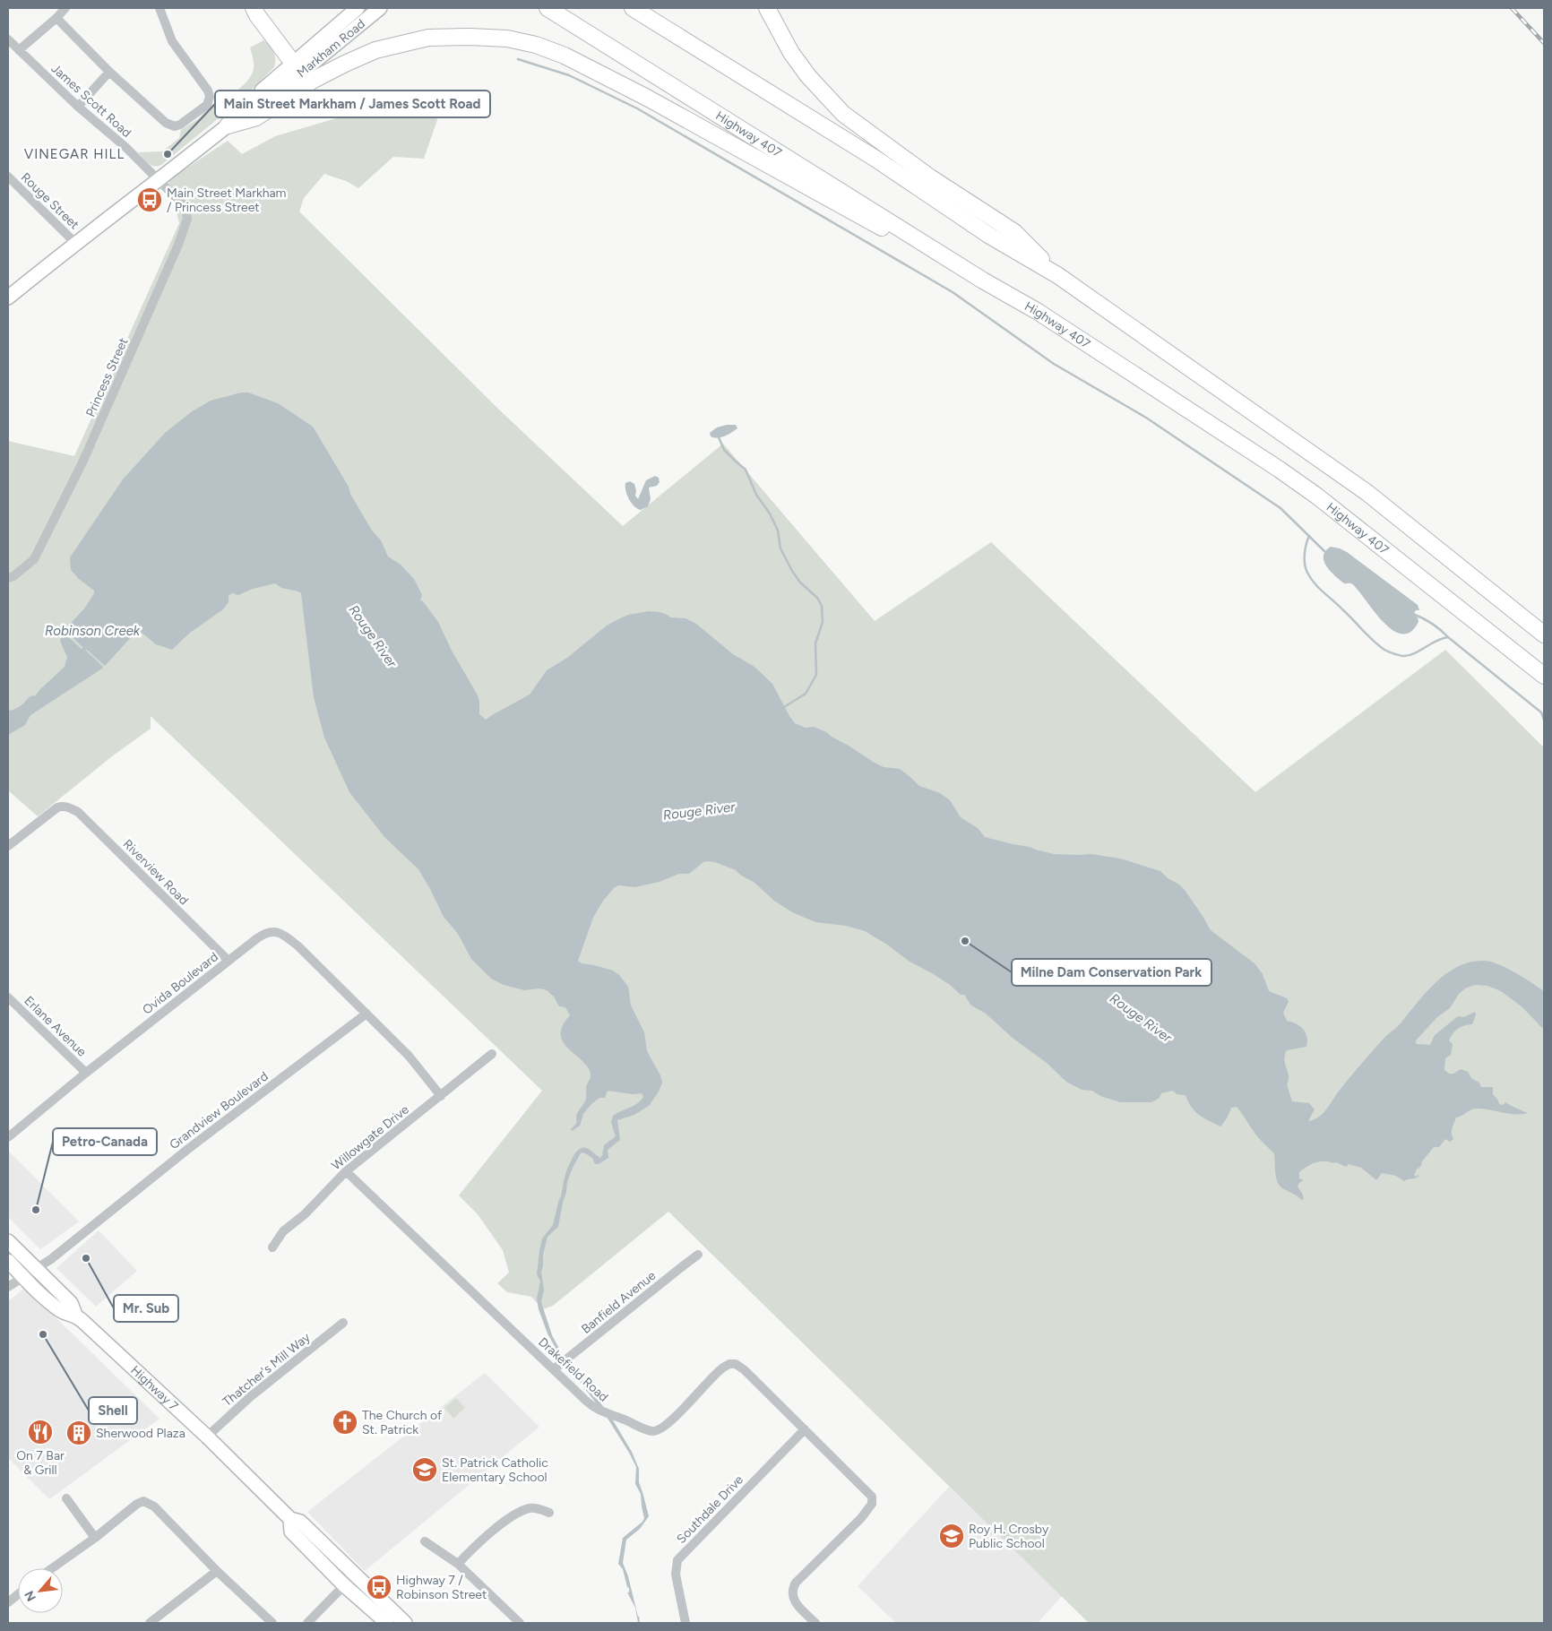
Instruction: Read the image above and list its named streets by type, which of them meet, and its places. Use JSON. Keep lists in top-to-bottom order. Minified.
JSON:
{"streets":{"highway":["Highway 407"],"main road":["Markham Road","Highway 7"],"street":["James Scott Road","Rouge Street","Princess Street","Riverview Road","Ovida Boulevard","Erlane Avenue","Grandview Boulevard","Willowgate Drive","Banfield Avenue","Thatcher's Mill Way","Drakefield Road","Southdale Drive"]},"crossings":[["Markham Road","James Scott Road"],["Markham Road","Rouge Street"],["Markham Road","Princess Street"],["James Scott Road","Princess Street"],["Riverview Road","Ovida Boulevard"],["Ovida Boulevard","Erlane Avenue"],["Ovida Boulevard","Grandview Boulevard"],["Ovida Boulevard","Willowgate Drive"],["Grandview Boulevard","Highway 7"],["Willowgate Drive","Drakefield Road"],["Banfield Avenue","Drakefield Road"],["Thatcher's Mill Way","Highway 7"],["Drakefield Road","Southdale Drive"]],"districts":["VINEGAR HILL"],"water":["Robinson Creek","Rouge River"],"places":{"other":["Main Street Markham / James Scott Road","Milne Dam Conservation Park","Petro-Canada","Mr. Sub","Shell"],"bus stop":["Main Street Markham / Princess Street","Highway 7 / Robinson Street"],"church":["The Church of St. Patrick"],"restaurant":["On 7 Bar & Grill"],"building":["Sherwood Plaza"],"school or university":["St. Patrick Catholic Elementary School","Roy H. Crosby Public School"]},"north":"bottom left"}
